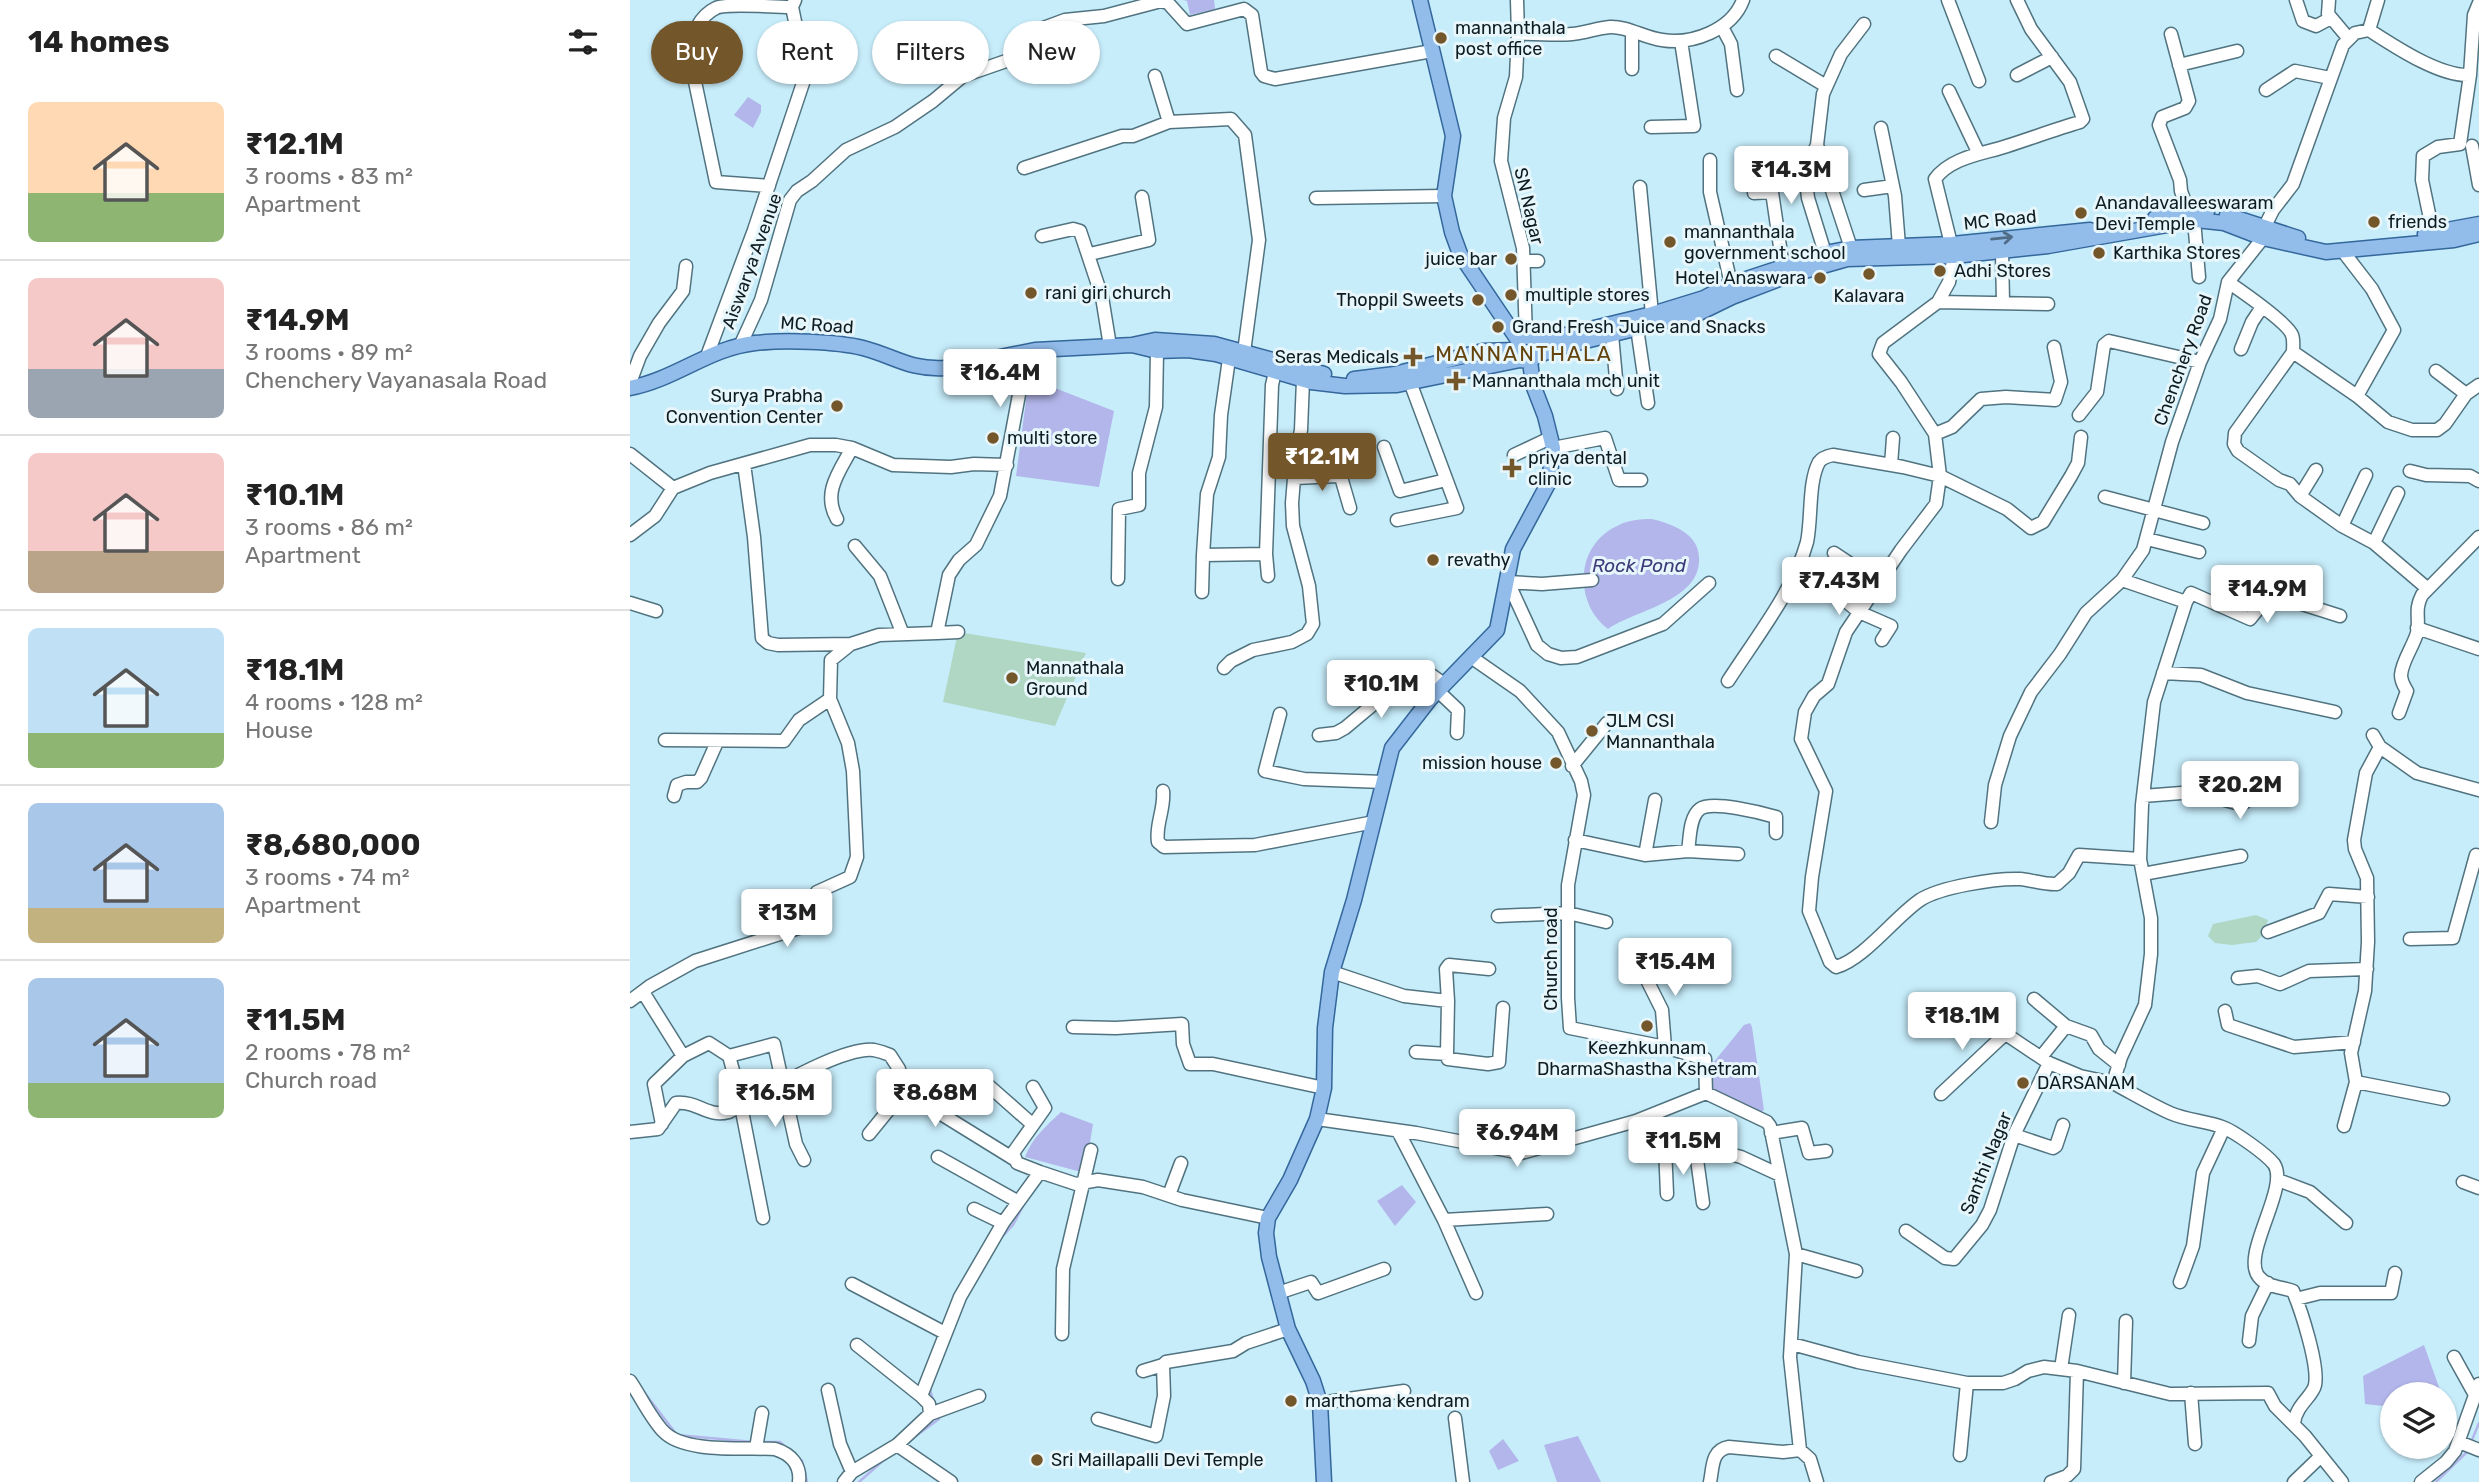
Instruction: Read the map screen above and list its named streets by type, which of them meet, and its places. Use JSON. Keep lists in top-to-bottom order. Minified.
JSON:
{"streets":{"main road":["MC Road"],"street":["SN Nagar","Aiswarya Avenue","Chenchery Road","Church road","Santhi Nagar"]},"crossings":[["SN Nagar","MC Road"],["MC Road","Aiswarya Avenue"],["MC Road","Chenchery Road"]],"districts":["MANNANTHALA"],"water":["Rock Pond"],"places":{"other":["mannanthala post office","Anandavalleeswaram Devi Temple","friends","mannanthala government school","Karthika Stores","juice bar","Adhi Stores","Kalavara","Hotel Anaswara","rani giri church","multiple stores","Thoppil Sweets","Grand Fresh Juice and Snacks","Surya Prabha Convention Center","multi store","revathy","Mannathala Ground","JLM CSI Mannanthala","mission house","Keezhkunnam DharmaShastha Kshetram","DARSANAM","marthoma kendram","Sri Maillapalli Devi Temple"],"health":["Seras Medicals","Mannanthala mch unit","priya dental clinic"]},"page":{"heading":"14 homes","chip":["Buy","Rent","Filters","New"],"list":[{"name":"₹12.1M","note":"3 rooms · 83 m² · Apartment"},{"name":"₹14.9M","note":"3 rooms · 89 m² · Chenchery Vayanasala Road"},{"name":"₹10.1M","note":"3 rooms · 86 m² · Apartment"},{"name":"₹18.1M","note":"4 rooms · 128 m² · House"},{"name":"₹8,680,000","note":"3 rooms · 74 m² · Apartment"},{"name":"₹11.5M","note":"2 rooms · 78 m² · Church road"}],"price":["₹14.3M","₹16.4M","₹12.1M","₹7.43M","₹14.9M","₹10.1M","₹20.2M","₹13M","₹15.4M","₹18.1M","₹16.5M","₹8.68M","₹6.94M","₹11.5M"]}}
